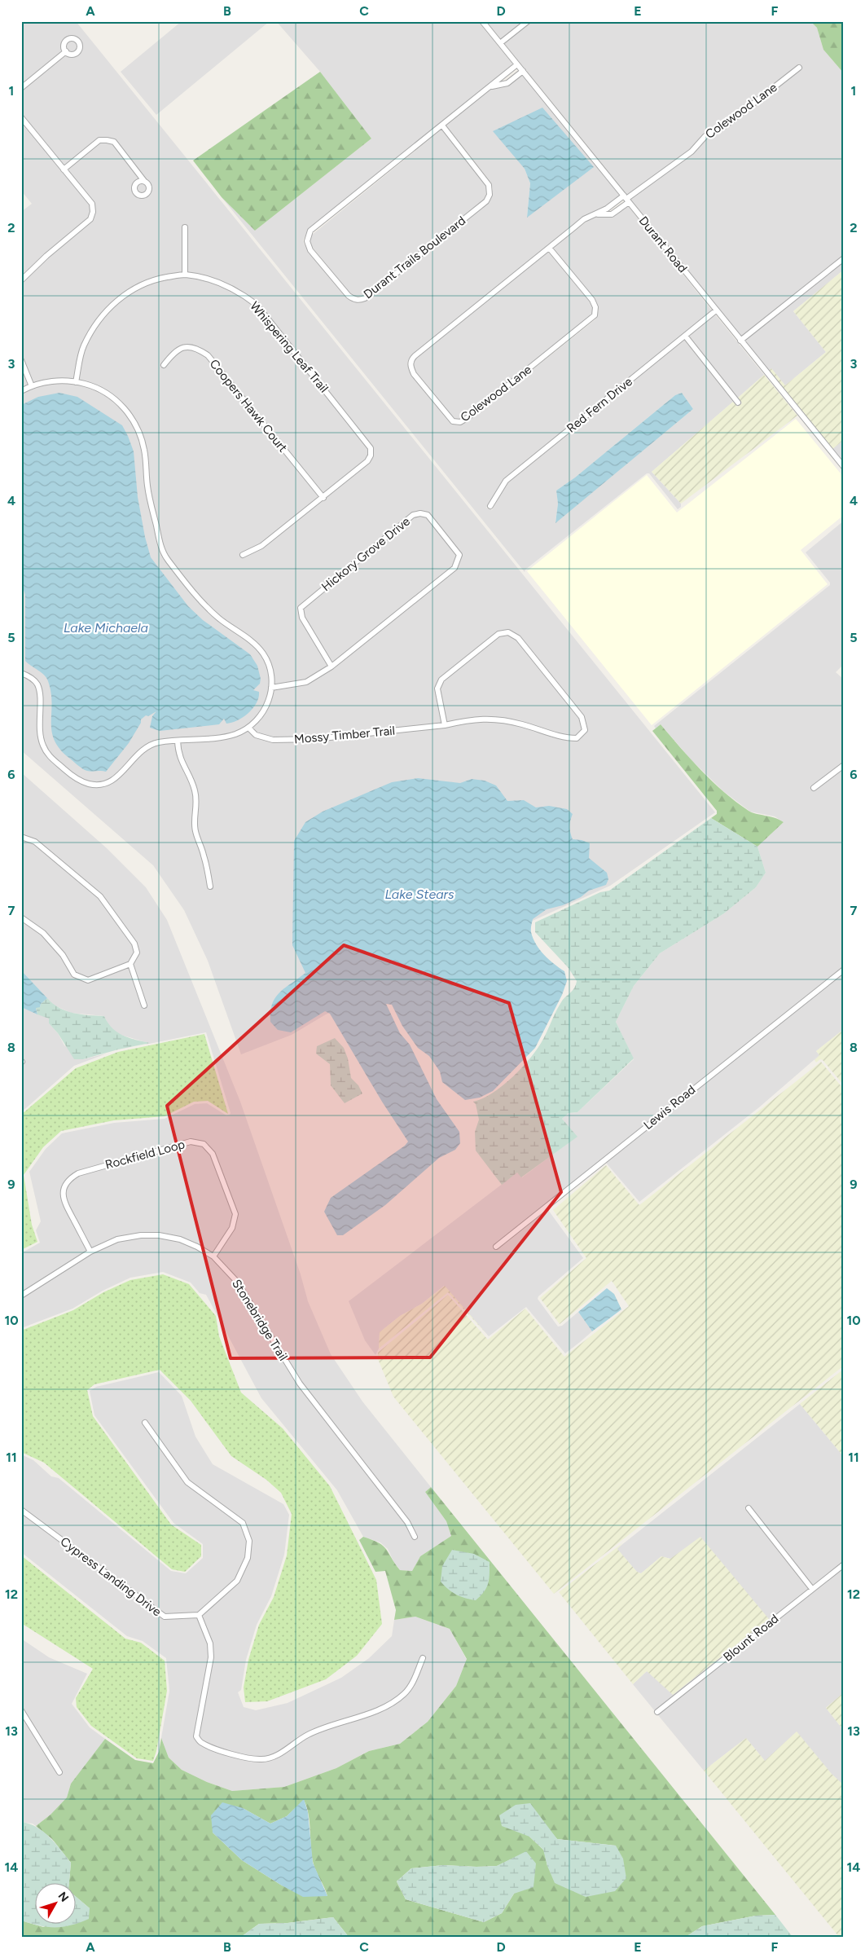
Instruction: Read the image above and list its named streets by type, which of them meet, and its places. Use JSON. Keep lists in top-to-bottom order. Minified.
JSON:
{"streets":{"street":["Colewood Lane","Durant Road","Durant Trails Boulevard","Whispering Leaf Trail","Red Fern Drive","Coopers Hawk Court","Hickory Grove Drive","Mossy Timber Trail","Lewis Road","Rockfield Loop","Stonebridge Trail","Cypress Landing Drive","Blount Road"]},"crossings":[["Colewood Lane","Durant Road"],["Durant Road","Durant Trails Boulevard"],["Durant Road","Red Fern Drive"],["Whispering Leaf Trail","Coopers Hawk Court"],["Rockfield Loop","Stonebridge Trail"]],"water":["Lake Michaela","Lake Stears"],"north":"top right","grid":{"columns":["A","B","C","D","E","F"],"rows":["1","2","3","4","5","6","7","8","9","10","11","12","13","14"]}}
